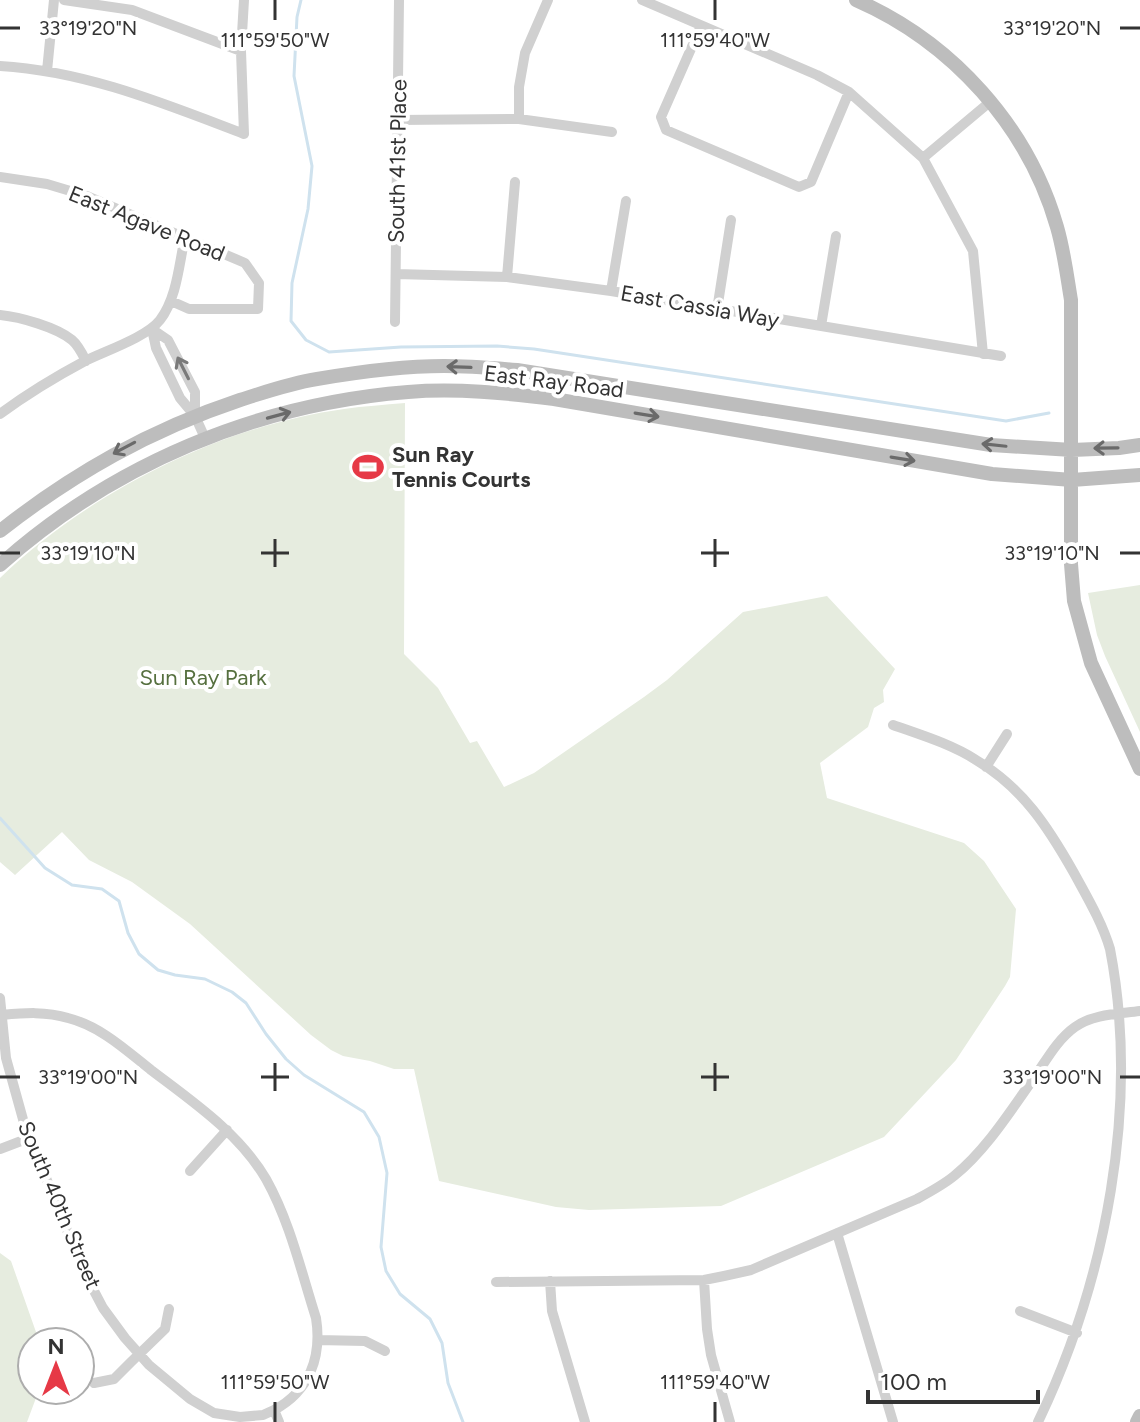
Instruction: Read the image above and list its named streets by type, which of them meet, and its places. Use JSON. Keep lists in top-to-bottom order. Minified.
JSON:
{"streets":{"main road":["East Ray Road"],"street":["South 41st Place","East Agave Road","East Cassia Way","South 40th Street"]},"crossings":[["South 41st Place","East Cassia Way"]],"parks":["Sun Ray Park"],"places":{"sports":["Sun Ray Tennis Courts"]},"scale_bar":"100 m","north":"top","coordinates":["33°19'20\"N","111°59'50\"W","111°59'40\"W","33°19'10\"N","33°19'00\"N"]}
